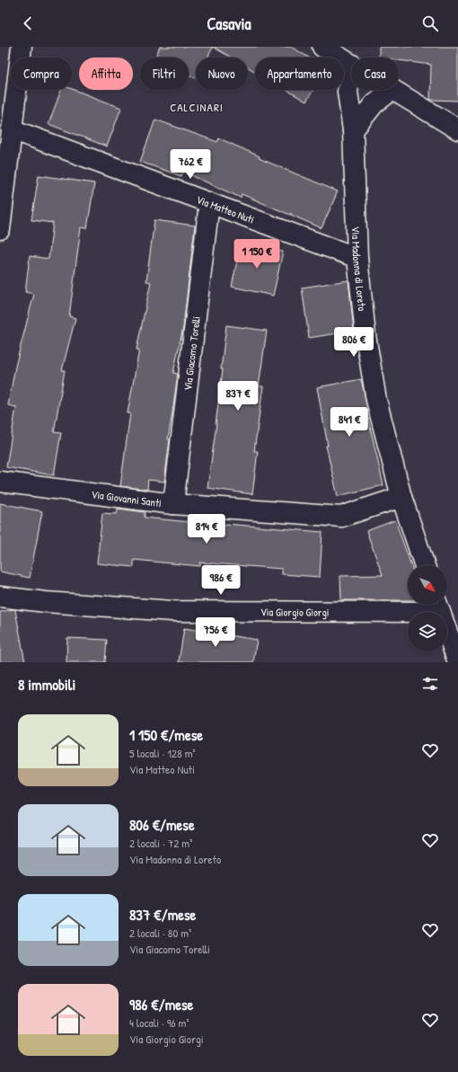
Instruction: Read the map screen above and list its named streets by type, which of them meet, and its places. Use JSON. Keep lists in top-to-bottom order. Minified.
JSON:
{"streets":{"street":["Via Matteo Nuti","Via Madonna di Loreto","Via Giacomo Torelli","Via Giovanni Santi","Via Giorgio Giorgi"]},"crossings":[["Via Matteo Nuti","Via Madonna di Loreto"],["Via Matteo Nuti","Via Giacomo Torelli"],["Via Madonna di Loreto","Via Giovanni Santi"],["Via Giacomo Torelli","Via Giovanni Santi"]],"districts":["CALCINARI"],"north":"bottom right","page":{"header":"Casavia","chip":["Compra","Affitta","Filtri","Nuovo","Appartamento","Casa"],"price":["762 €","1 150 €","806 €","837 €","841 €","814 €","986 €","756 €"],"heading":"8 immobili","list":[{"name":"1 150 €/mese","note":"5 locali · 128 m² · Via Matteo Nuti"},{"name":"806 €/mese","note":"2 locali · 72 m² · Via Madonna di Loreto"},{"name":"837 €/mese","note":"2 locali · 80 m² · Via Giacomo Torelli"},{"name":"986 €/mese","note":"4 locali · 96 m² · Via Giorgio Giorgi"}]}}
